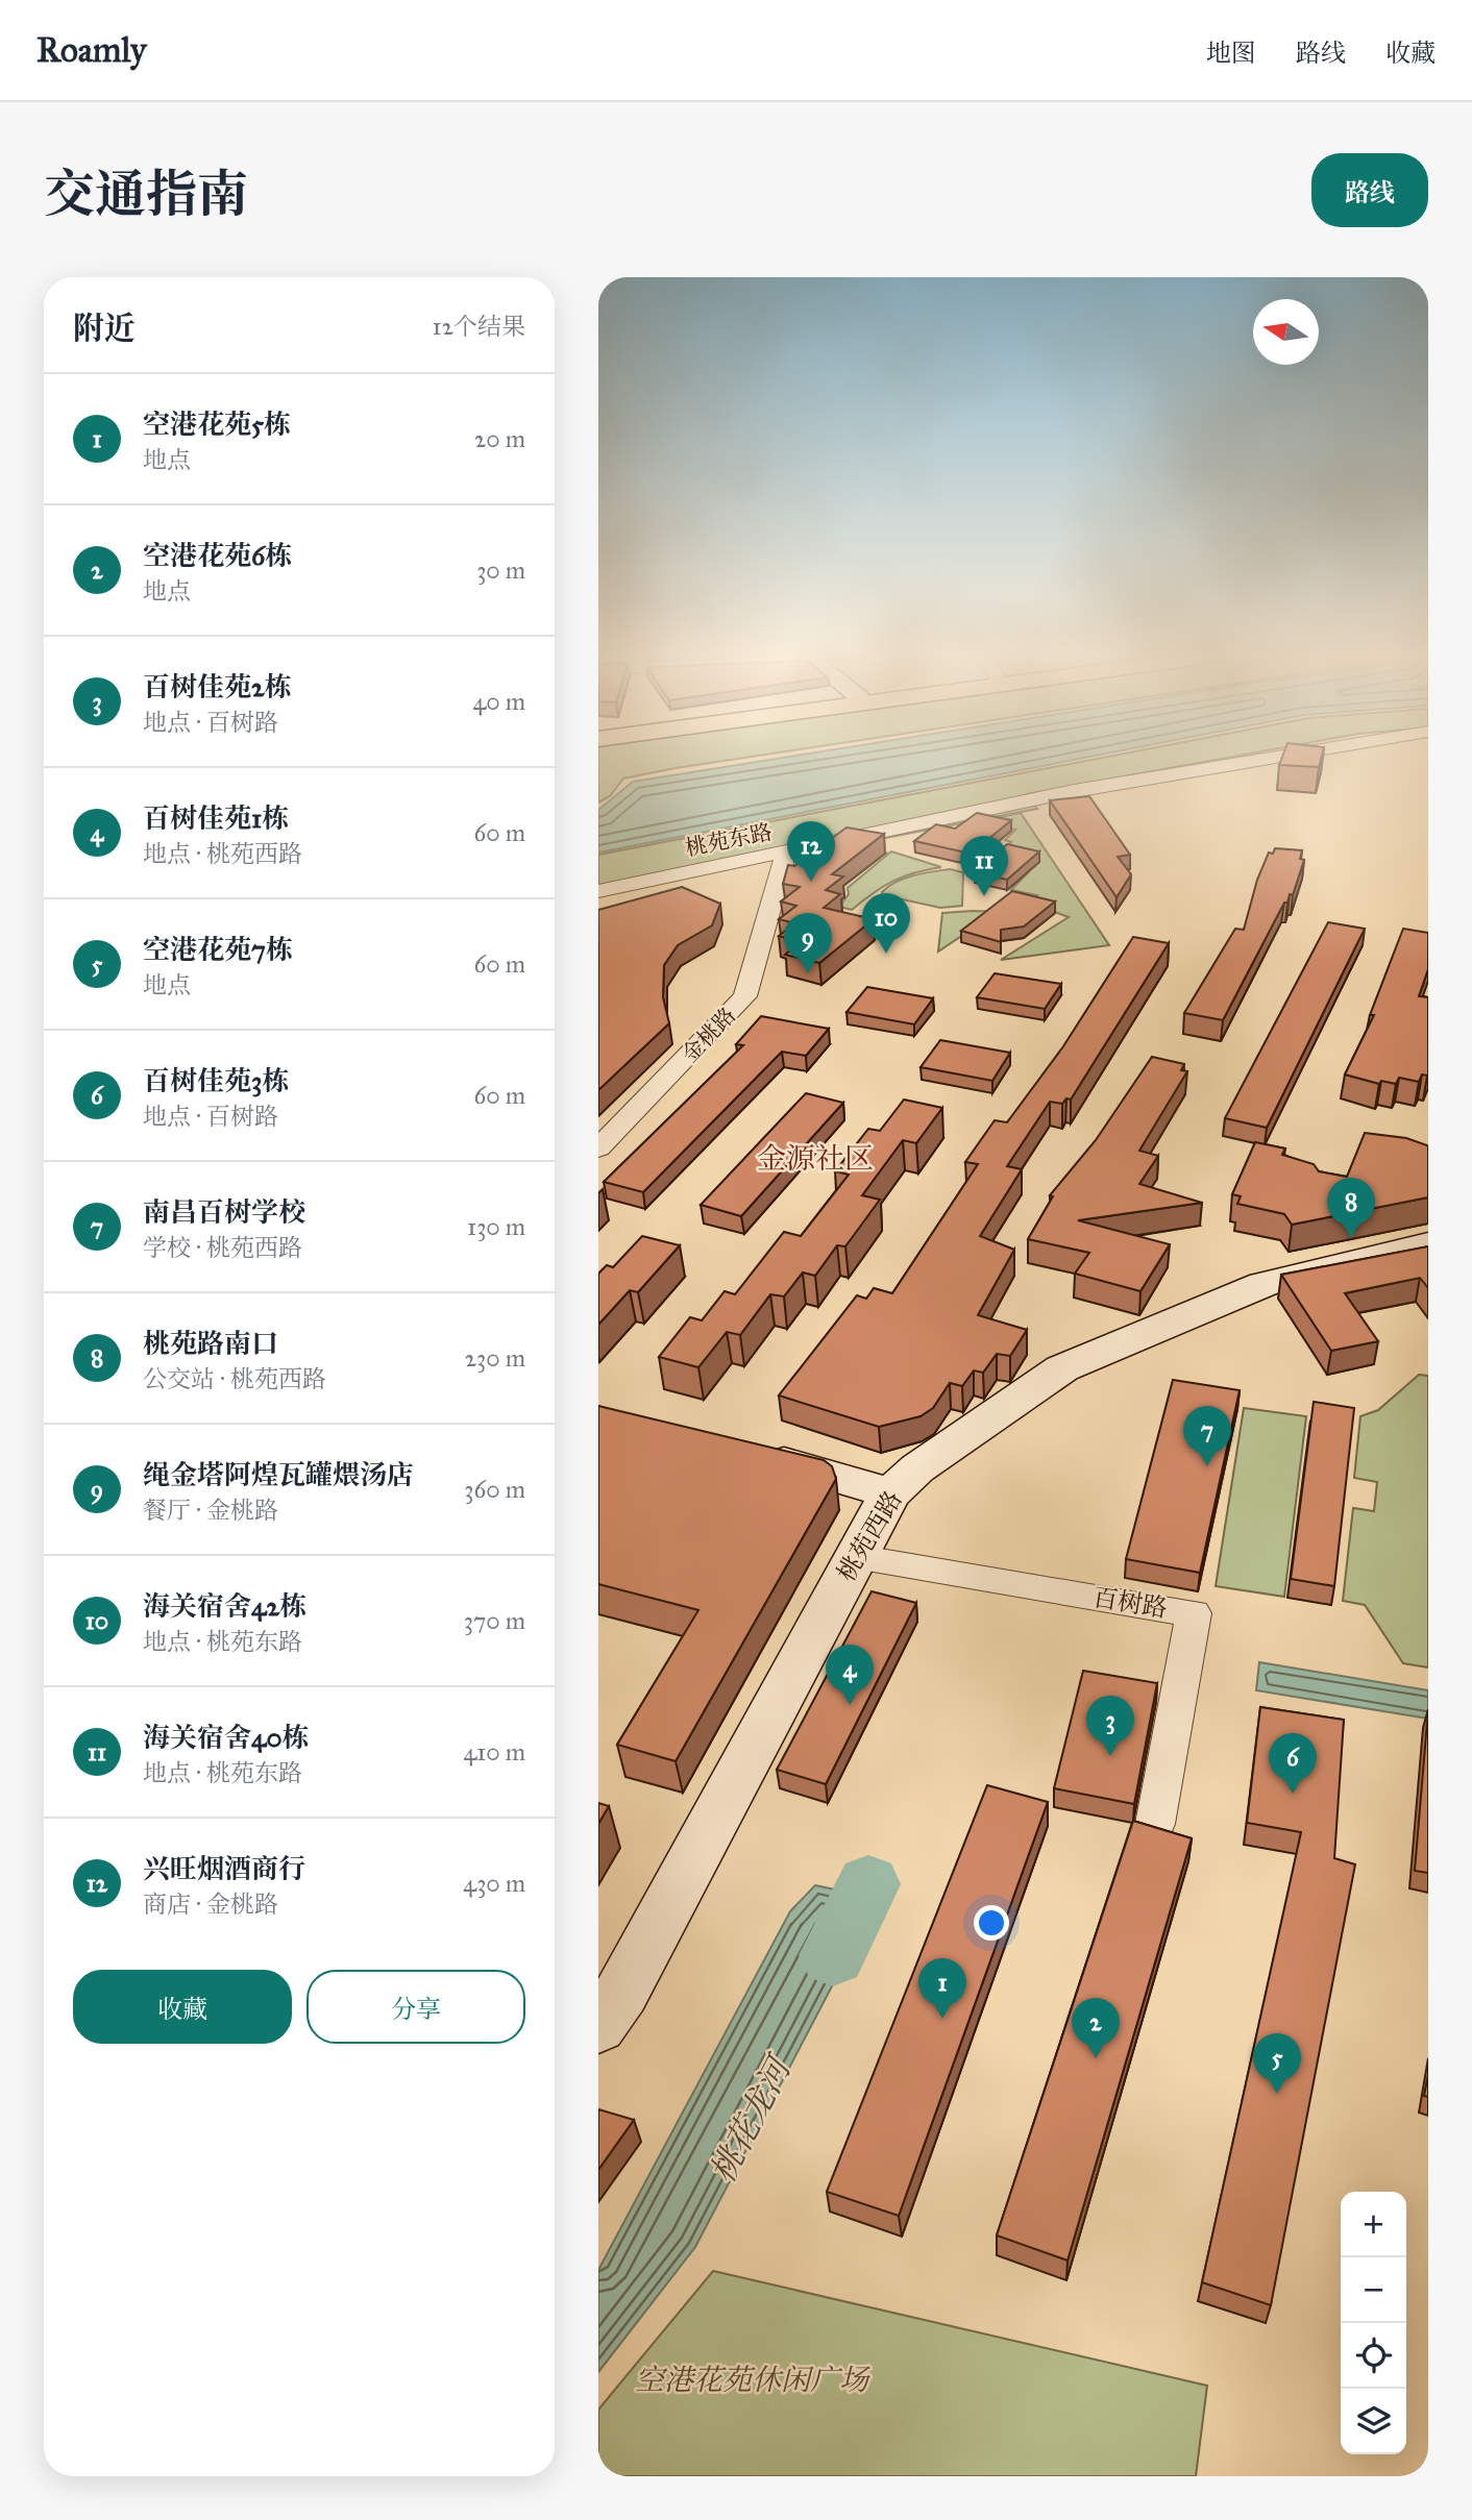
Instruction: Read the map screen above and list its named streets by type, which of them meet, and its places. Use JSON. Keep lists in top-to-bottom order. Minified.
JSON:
{"streets":{"street":["桃苑东路","金桃路","桃苑西路","百树路"]},"crossings":[["桃苑东路","金桃路"],["桃苑西路","百树路"]],"districts":["金源社区"],"water":["桃花龙河"],"parks":["空港花苑休闲广场"],"north":"left","page":{"header":"Roamly","nav":["地图","路线","收藏"],"title":"交通指南","buttons":["路线",["收藏","分享"]],"heading":["附近","12个结果"],"list":[{"mark":"1","name":"空港花苑5栋","note":"地点","value":"20 m"},{"mark":"2","name":"空港花苑6栋","note":"地点","value":"30 m"},{"mark":"3","name":"百树佳苑2栋","note":"地点 · 百树路","value":"40 m"},{"mark":"4","name":"百树佳苑1栋","note":"地点 · 桃苑西路","value":"60 m"},{"mark":"5","name":"空港花苑7栋","note":"地点","value":"60 m"},{"mark":"6","name":"百树佳苑3栋","note":"地点 · 百树路","value":"60 m"},{"mark":"7","name":"南昌百树学校","note":"学校 · 桃苑西路","value":"130 m"},{"mark":"8","name":"桃苑路南口","note":"公交站 · 桃苑西路","value":"230 m"},{"mark":"9","name":"绳金塔阿煌瓦罐煨汤店","note":"餐厅 · 金桃路","value":"360 m"},{"mark":"10","name":"海关宿舍42栋","note":"地点 · 桃苑东路","value":"370 m"},{"mark":"11","name":"海关宿舍40栋","note":"地点 · 桃苑东路","value":"410 m"},{"mark":"12","name":"兴旺烟酒商行","note":"商店 · 金桃路","value":"430 m"}],"pins":["12","11","10","9","8","7","4","3","6","1","2","5"],"map_buttons":["+","−"]}}
